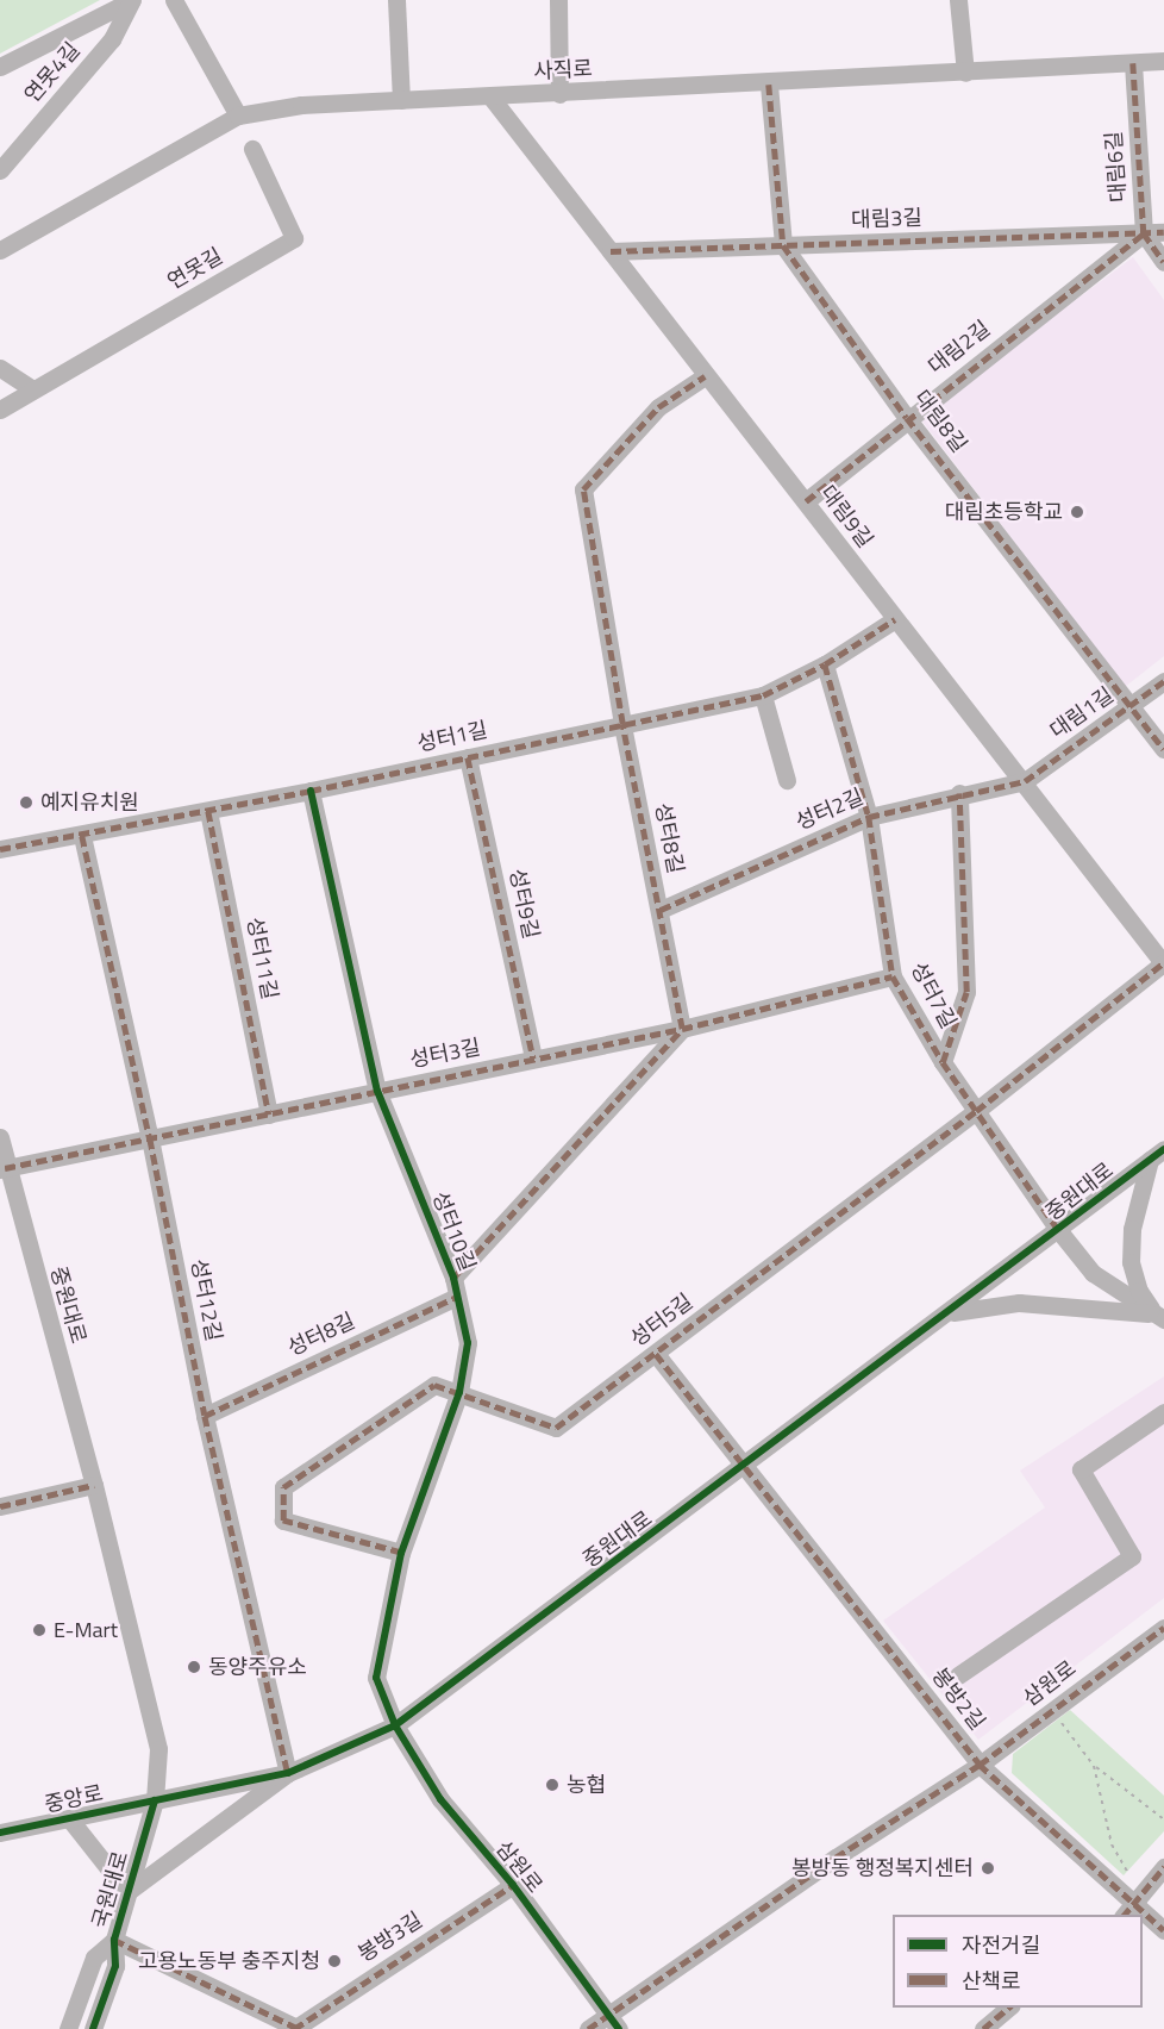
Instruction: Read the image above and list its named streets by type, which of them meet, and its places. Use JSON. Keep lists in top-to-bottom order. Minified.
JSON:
{"streets":{"street":["사직로","연못4길","대림6길","대림3길","연못길","대림2길","대림8길","대림9길","대림1길","성터1길","성터2길","성터8길","성터9길","성터11길","성터7길","성터3길","중원대로","성터10길","성터12길","성터5길","삼원로","봉방2길","중앙로","국원대로","봉방3길"]},"crossings":[["사직로","대림6길"],["사직로","대림9길"],["대림6길","대림3길"],["대림6길","대림2길"],["대림3길","대림2길"],["대림3길","대림8길"],["대림3길","대림9길"],["대림2길","대림8길"],["대림2길","대림9길"],["대림8길","대림1길"],["대림9길","대림1길"],["대림9길","성터1길"],["대림9길","성터2길"],["대림9길","성터8길"],["대림9길","성터5길"],["대림1길","성터2길"],["성터1길","성터8길"],["성터1길","성터9길"],["성터1길","성터11길"],["성터1길","성터7길"],["성터1길","성터10길"],["성터1길","성터12길"],["성터2길","성터8길"],["성터2길","성터7길"],["성터8길","성터3길"],["성터8길","성터10길"],["성터8길","성터12길"],["성터9길","성터3길"],["성터11길","성터3길"],["성터7길","성터3길"],["성터7길","중원대로"],["성터7길","성터5길"],["성터3길","중원대로"],["성터3길","성터10길"],["성터3길","성터12길"],["중원대로","성터10길"],["중원대로","성터12길"],["중원대로","삼원로"],["중원대로","봉방2길"],["중원대로","중앙로"],["중원대로","국원대로"],["성터10길","성터5길"],["성터10길","삼원로"],["성터5길","봉방2길"],["삼원로","봉방2길"],["삼원로","봉방3길"],["중앙로","국원대로"]],"places":["대림초등학교","예지유치원","E-Mart","동양주유소","농협","봉방동 행정복지센터","고용노동부 충주지청"],"legend":["자전거길","산책로"]}
